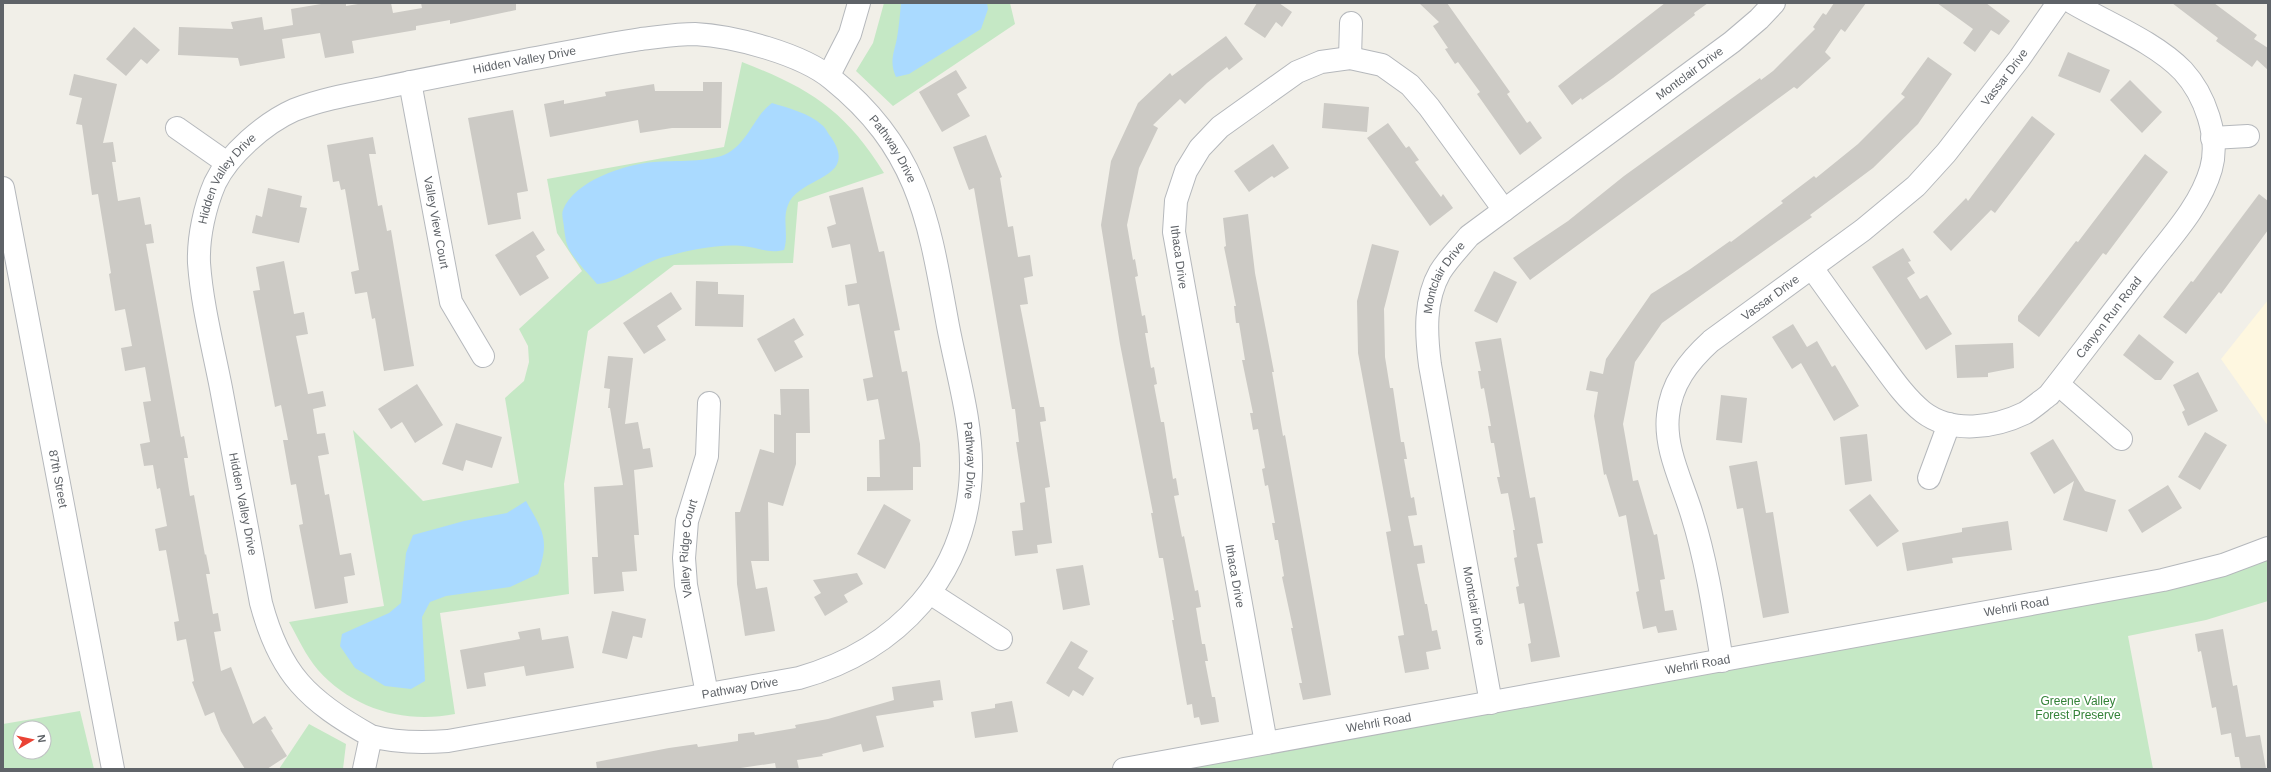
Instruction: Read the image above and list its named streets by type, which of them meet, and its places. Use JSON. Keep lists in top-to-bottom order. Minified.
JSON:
{"streets":{"street":["Hidden Valley Drive","Montclair Drive","Vassar Drive","Pathway Drive","Valley View Court","Ithaca Drive","Canyon Run Road","87th Street","Valley Ridge Court","Wehrli Road"]},"crossings":[["Hidden Valley Drive","Pathway Drive"],["Hidden Valley Drive","Valley View Court"],["Montclair Drive","Ithaca Drive"],["Montclair Drive","Wehrli Road"],["Vassar Drive","Canyon Run Road"],["Vassar Drive","Wehrli Road"],["Pathway Drive","Valley Ridge Court"],["Ithaca Drive","Wehrli Road"]],"parks":["Greene Valley Forest Preserve"],"north":"right"}
